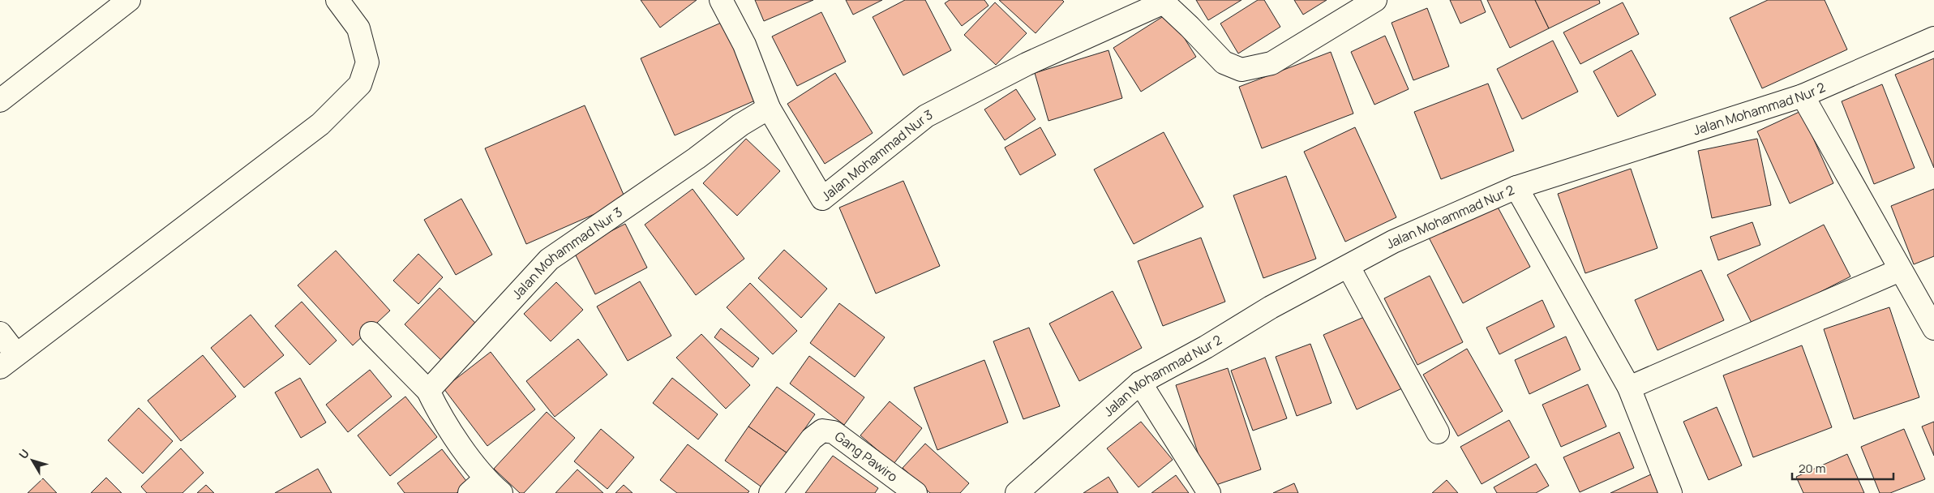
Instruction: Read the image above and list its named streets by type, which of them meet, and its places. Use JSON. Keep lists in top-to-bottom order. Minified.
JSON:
{"streets":{"street":["Jalan Mohammad Nur 2","Jalan Mohammad Nur 3","Gang Pawiro"]},"scale_bar":"20 m","north":"top left"}
